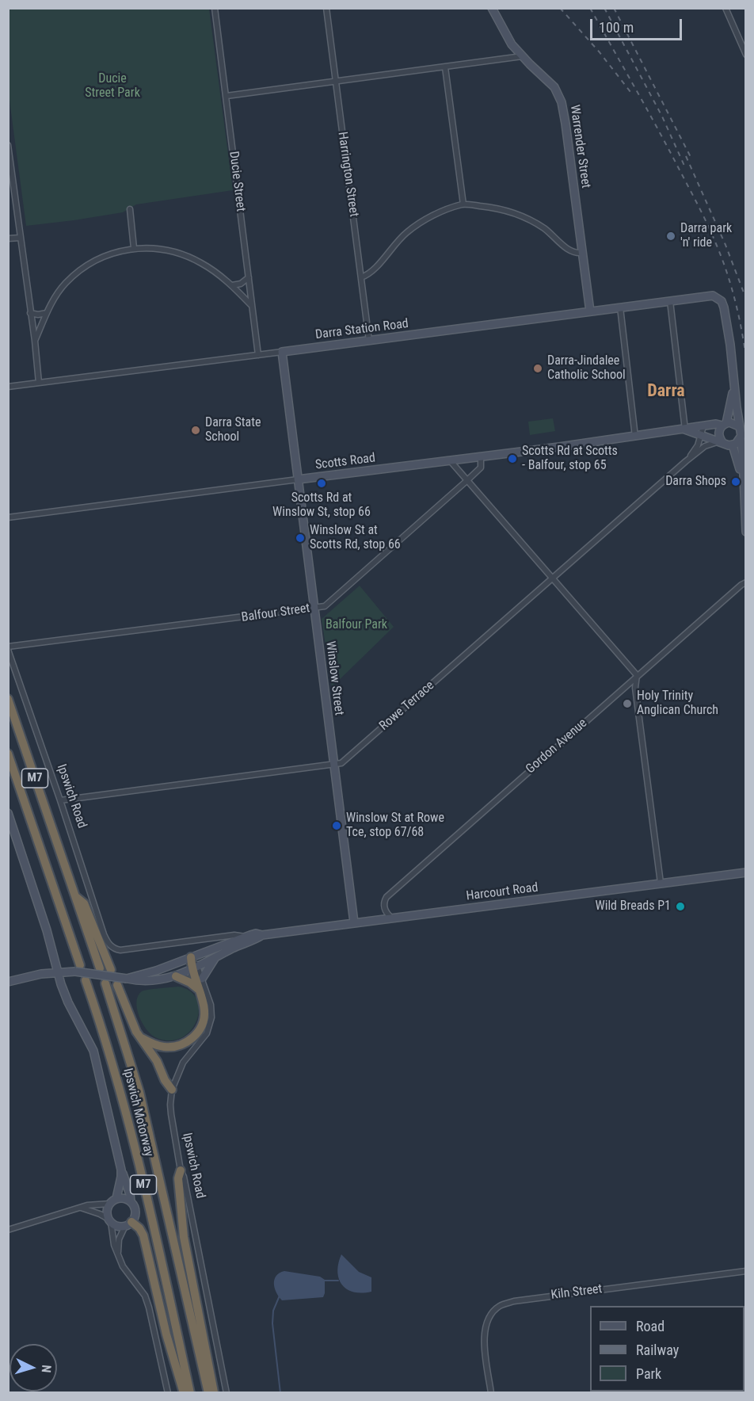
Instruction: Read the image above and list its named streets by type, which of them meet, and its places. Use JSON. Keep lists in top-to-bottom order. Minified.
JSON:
{"streets":{"highway":["M7","Ipswich Motorway"],"street":["Warrender Street","Harrington Street","Ducie Street","Darra Station Road","Scotts Road","Balfour Street","Winslow Street","Rowe Terrace","Gordon Avenue","Ipswich Road","Harcourt Road","Kiln Street"]},"crossings":[["Warrender Street","Darra Station Road"],["Harrington Street","Darra Station Road"],["Ducie Street","Darra Station Road"],["Darra Station Road","Winslow Street"],["Scotts Road","Balfour Street"],["Scotts Road","Winslow Street"],["Scotts Road","Rowe Terrace"],["Balfour Street","Winslow Street"],["Balfour Street","Ipswich Road"],["Winslow Street","Rowe Terrace"],["Winslow Street","Harcourt Road"],["Rowe Terrace","Ipswich Road"],["Gordon Avenue","Harcourt Road"],["M7","Harcourt Road"],["Ipswich Road","Harcourt Road"]],"districts":["Darra"],"parks":["Ducie Street Park","Balfour Park"],"places":["Darra park 'n' ride","Darra-Jindalee Catholic School","Darra State School","Scotts Rd at Scotts - Balfour, stop 65","Darra Shops","Scotts Rd at Winslow St, stop 66","Winslow St at Scotts Rd, stop 66","Holy Trinity Anglican Church","Winslow St at Rowe Tce, stop 67/68","Wild Breads P1"],"legend":["Road","Railway","Park"],"scale_bar":"100 m","north":"right"}
